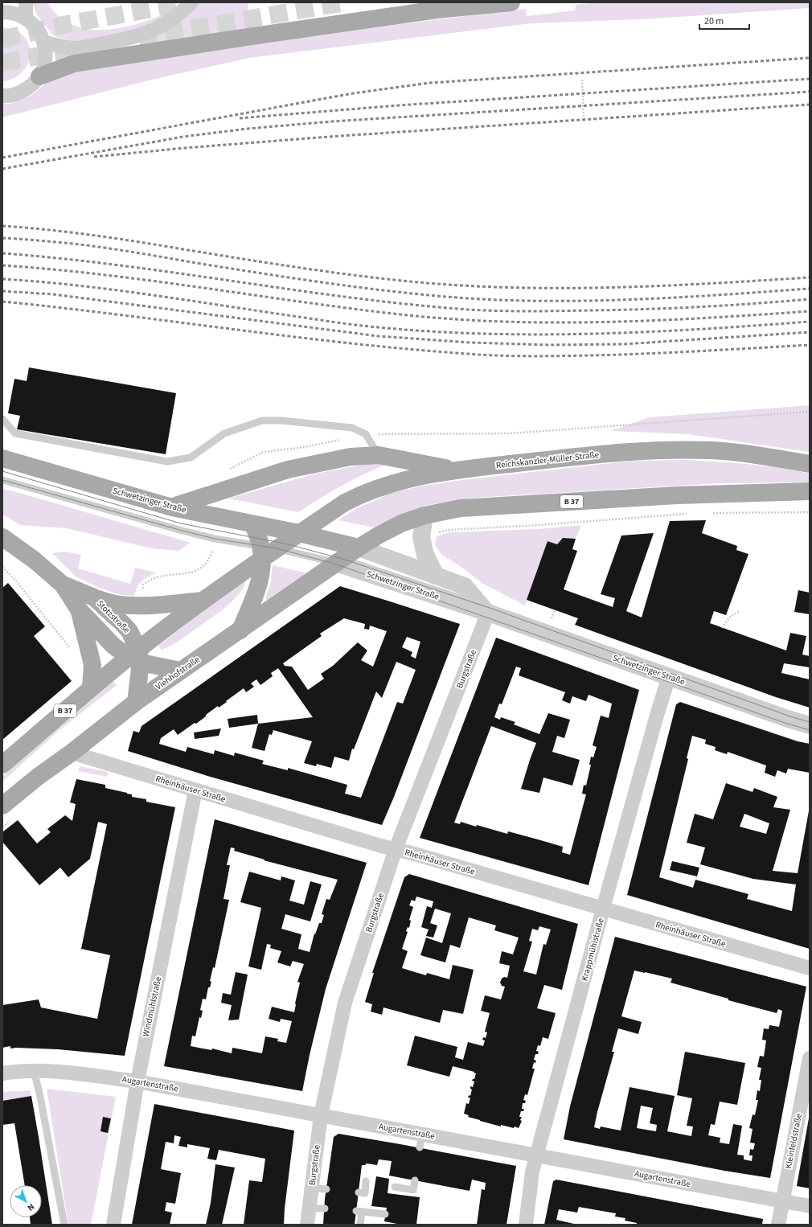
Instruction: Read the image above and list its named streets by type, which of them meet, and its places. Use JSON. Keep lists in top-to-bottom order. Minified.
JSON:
{"streets":{"main road":["Reichskanzler-Müller-Straße","Schwetzinger Straße","B 37","Stotzstraße","Viehhofstraße"],"street":["Burgstraße","Rheinhäuser Straße","Krappmühlstraße","Windmühlstraße","Augartenstraße","Kleinfeldstraße"]},"crossings":[["Reichskanzler-Müller-Straße","Schwetzinger Straße"],["Reichskanzler-Müller-Straße","B 37"],["Schwetzinger Straße","B 37"],["Schwetzinger Straße","Burgstraße"],["Schwetzinger Straße","Viehhofstraße"],["Schwetzinger Straße","Krappmühlstraße"],["B 37","Stotzstraße"],["B 37","Viehhofstraße"],["Burgstraße","Rheinhäuser Straße"],["Burgstraße","Augartenstraße"],["Viehhofstraße","Rheinhäuser Straße"],["Rheinhäuser Straße","Krappmühlstraße"],["Rheinhäuser Straße","Windmühlstraße"],["Krappmühlstraße","Augartenstraße"],["Windmühlstraße","Augartenstraße"],["Augartenstraße","Kleinfeldstraße"]],"scale_bar":"20 m","north":"bottom right"}
